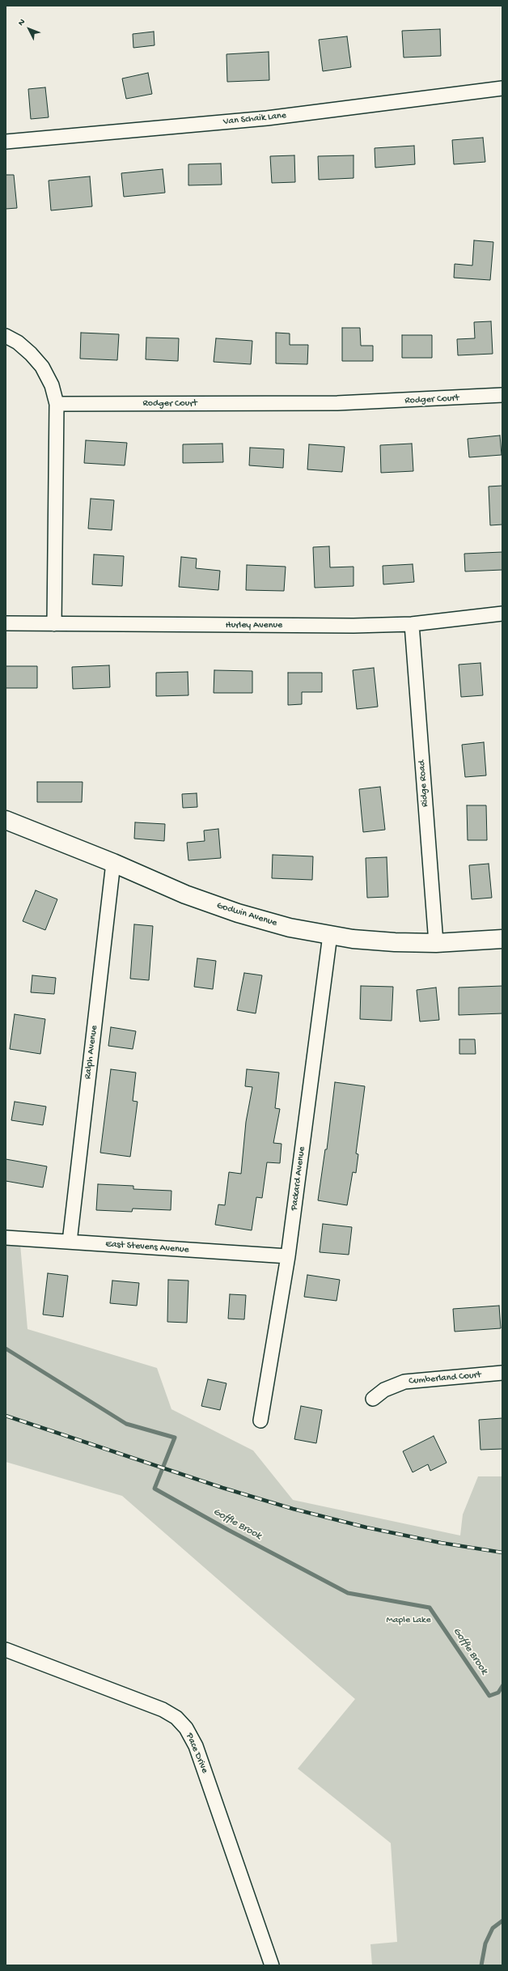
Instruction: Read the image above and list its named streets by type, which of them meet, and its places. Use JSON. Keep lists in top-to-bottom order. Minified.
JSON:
{"streets":{"main road":["Godwin Avenue"],"street":["Van Schaik Lane","Rodger Court","Hurley Avenue","Ridge Road","Ralph Avenue","Packard Avenue","East Stevens Avenue","Cumberland Court","Pace Drive"]},"crossings":[["Hurley Avenue","Ridge Road"],["Ridge Road","Godwin Avenue"],["Godwin Avenue","Ralph Avenue"],["Godwin Avenue","Packard Avenue"],["Ralph Avenue","East Stevens Avenue"],["Packard Avenue","East Stevens Avenue"]],"water":["Goffle Brook"],"parks":["Maple Lake"],"north":"top left"}
